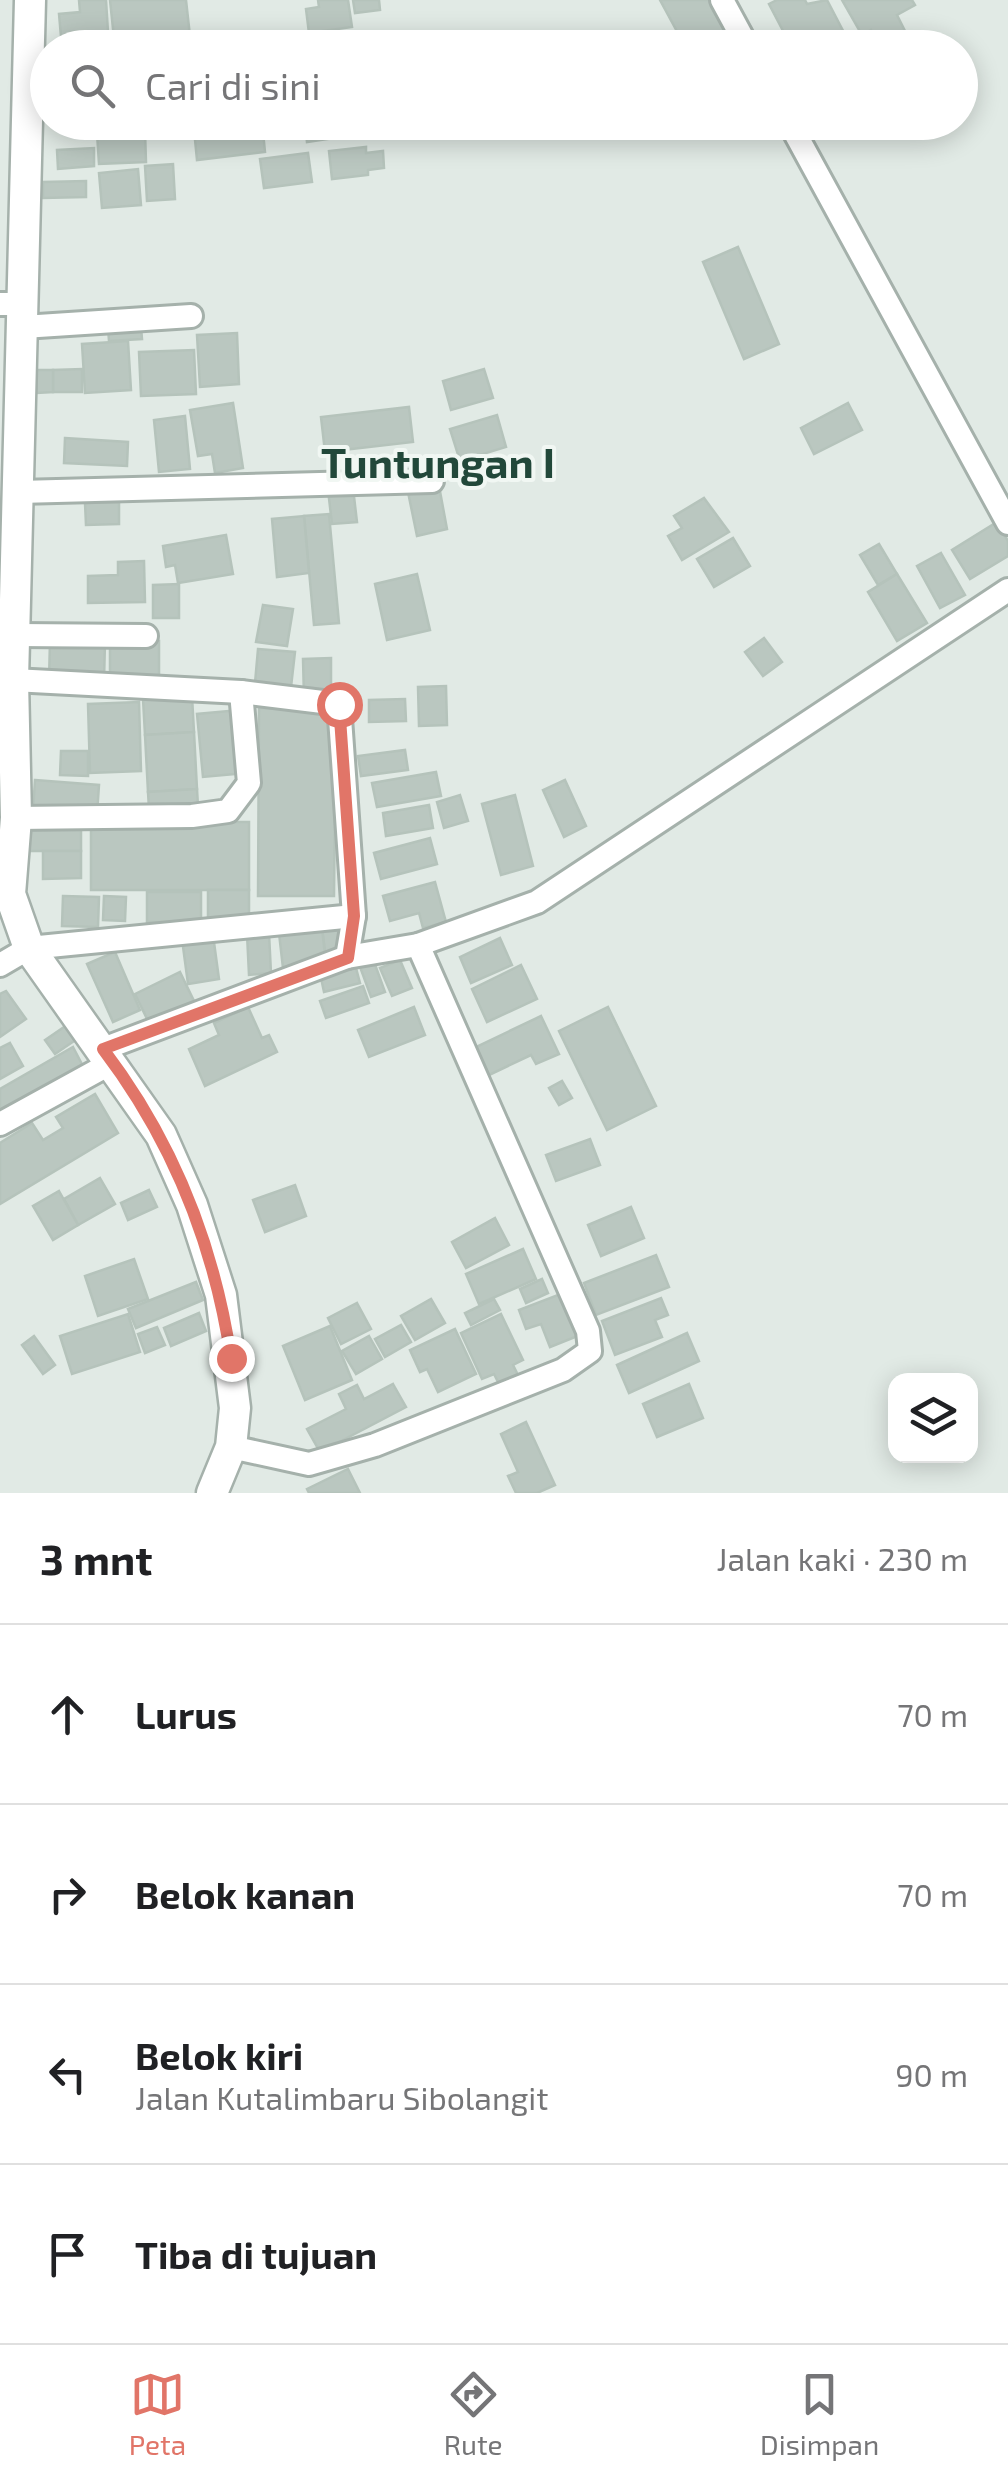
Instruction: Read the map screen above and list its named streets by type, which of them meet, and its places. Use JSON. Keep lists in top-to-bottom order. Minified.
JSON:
{"districts":["Tuntungan I"],"page":{"search":"Cari di sini","heading":["3 mnt","Jalan kaki · 230 m"],"list":[["Lurus","70 m"],["Belok kanan","70 m"],["Belok kiri","Jalan Kutalimbaru Sibolangit","90 m"],"Tiba di tujuan"],"nav":["Peta","Rute","Disimpan"]}}
